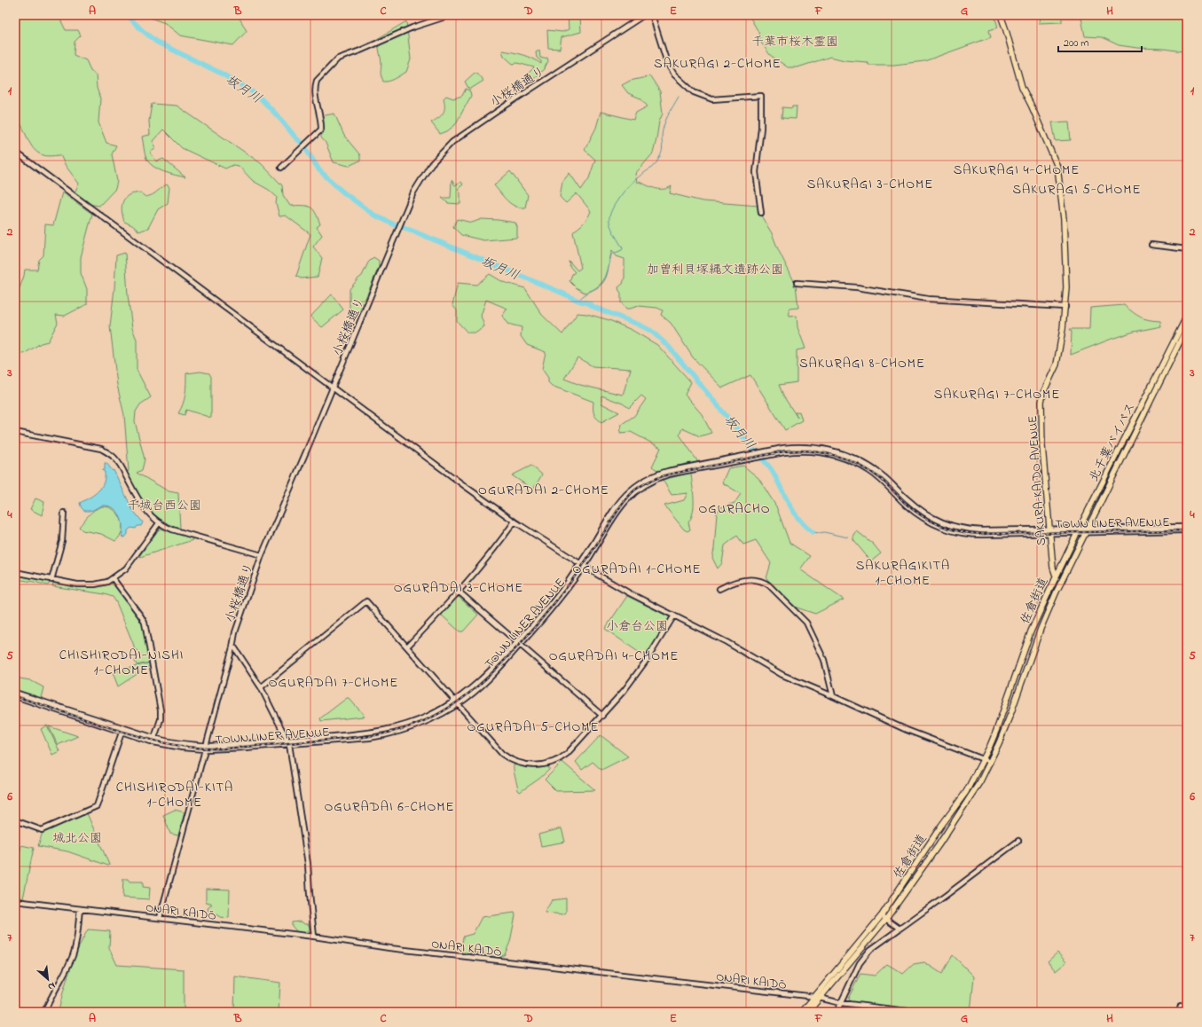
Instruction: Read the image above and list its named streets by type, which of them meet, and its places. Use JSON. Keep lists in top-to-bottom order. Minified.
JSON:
{"streets":{"highway":["北千葉バイパス","SAKURA-KAIDO AVENUE","佐倉街道"],"street":["小桜橋通り","TOWN LINER AVENUE","ONARI KAIDŌ"]},"crossings":[["小桜橋通り","TOWN LINER AVENUE"],["小桜橋通り","ONARI KAIDŌ"],["北千葉バイパス","SAKURA-KAIDO AVENUE"],["北千葉バイパス","TOWN LINER AVENUE"],["北千葉バイパス","佐倉街道"],["SAKURA-KAIDO AVENUE","TOWN LINER AVENUE"],["SAKURA-KAIDO AVENUE","佐倉街道"],["佐倉街道","ONARI KAIDŌ"]],"districts":["SAKURAGI 2-CHOME","SAKURAGI 4-CHOME","SAKURAGI 3-CHOME","SAKURAGI 5-CHOME","SAKURAGI 8-CHOME","SAKURAGI 7-CHOME","OGURADAI 2-CHOME","OGURACHO","SAKURAGIKITA 1-CHOME","OGURADAI 1-CHOME","OGURADAI 3-CHOME","CHISHIRODAI-NISHI 1-CHOME","OGURADAI 4-CHOME","OGURADAI 7-CHOME","OGURADAI 5-CHOME","CHISHIRODAI-KITA 1-CHOME","OGURADAI 6-CHOME"],"water":["坂月川"],"parks":["千葉市桜木霊園","加曽利貝塚縄文遺跡公園","千城台西公園","小倉台公園","城北公園"],"scale_bar":"200 m","north":"bottom right","grid":{"columns":["A","B","C","D","E","F","G","H"],"rows":["1","2","3","4","5","6","7"]}}
